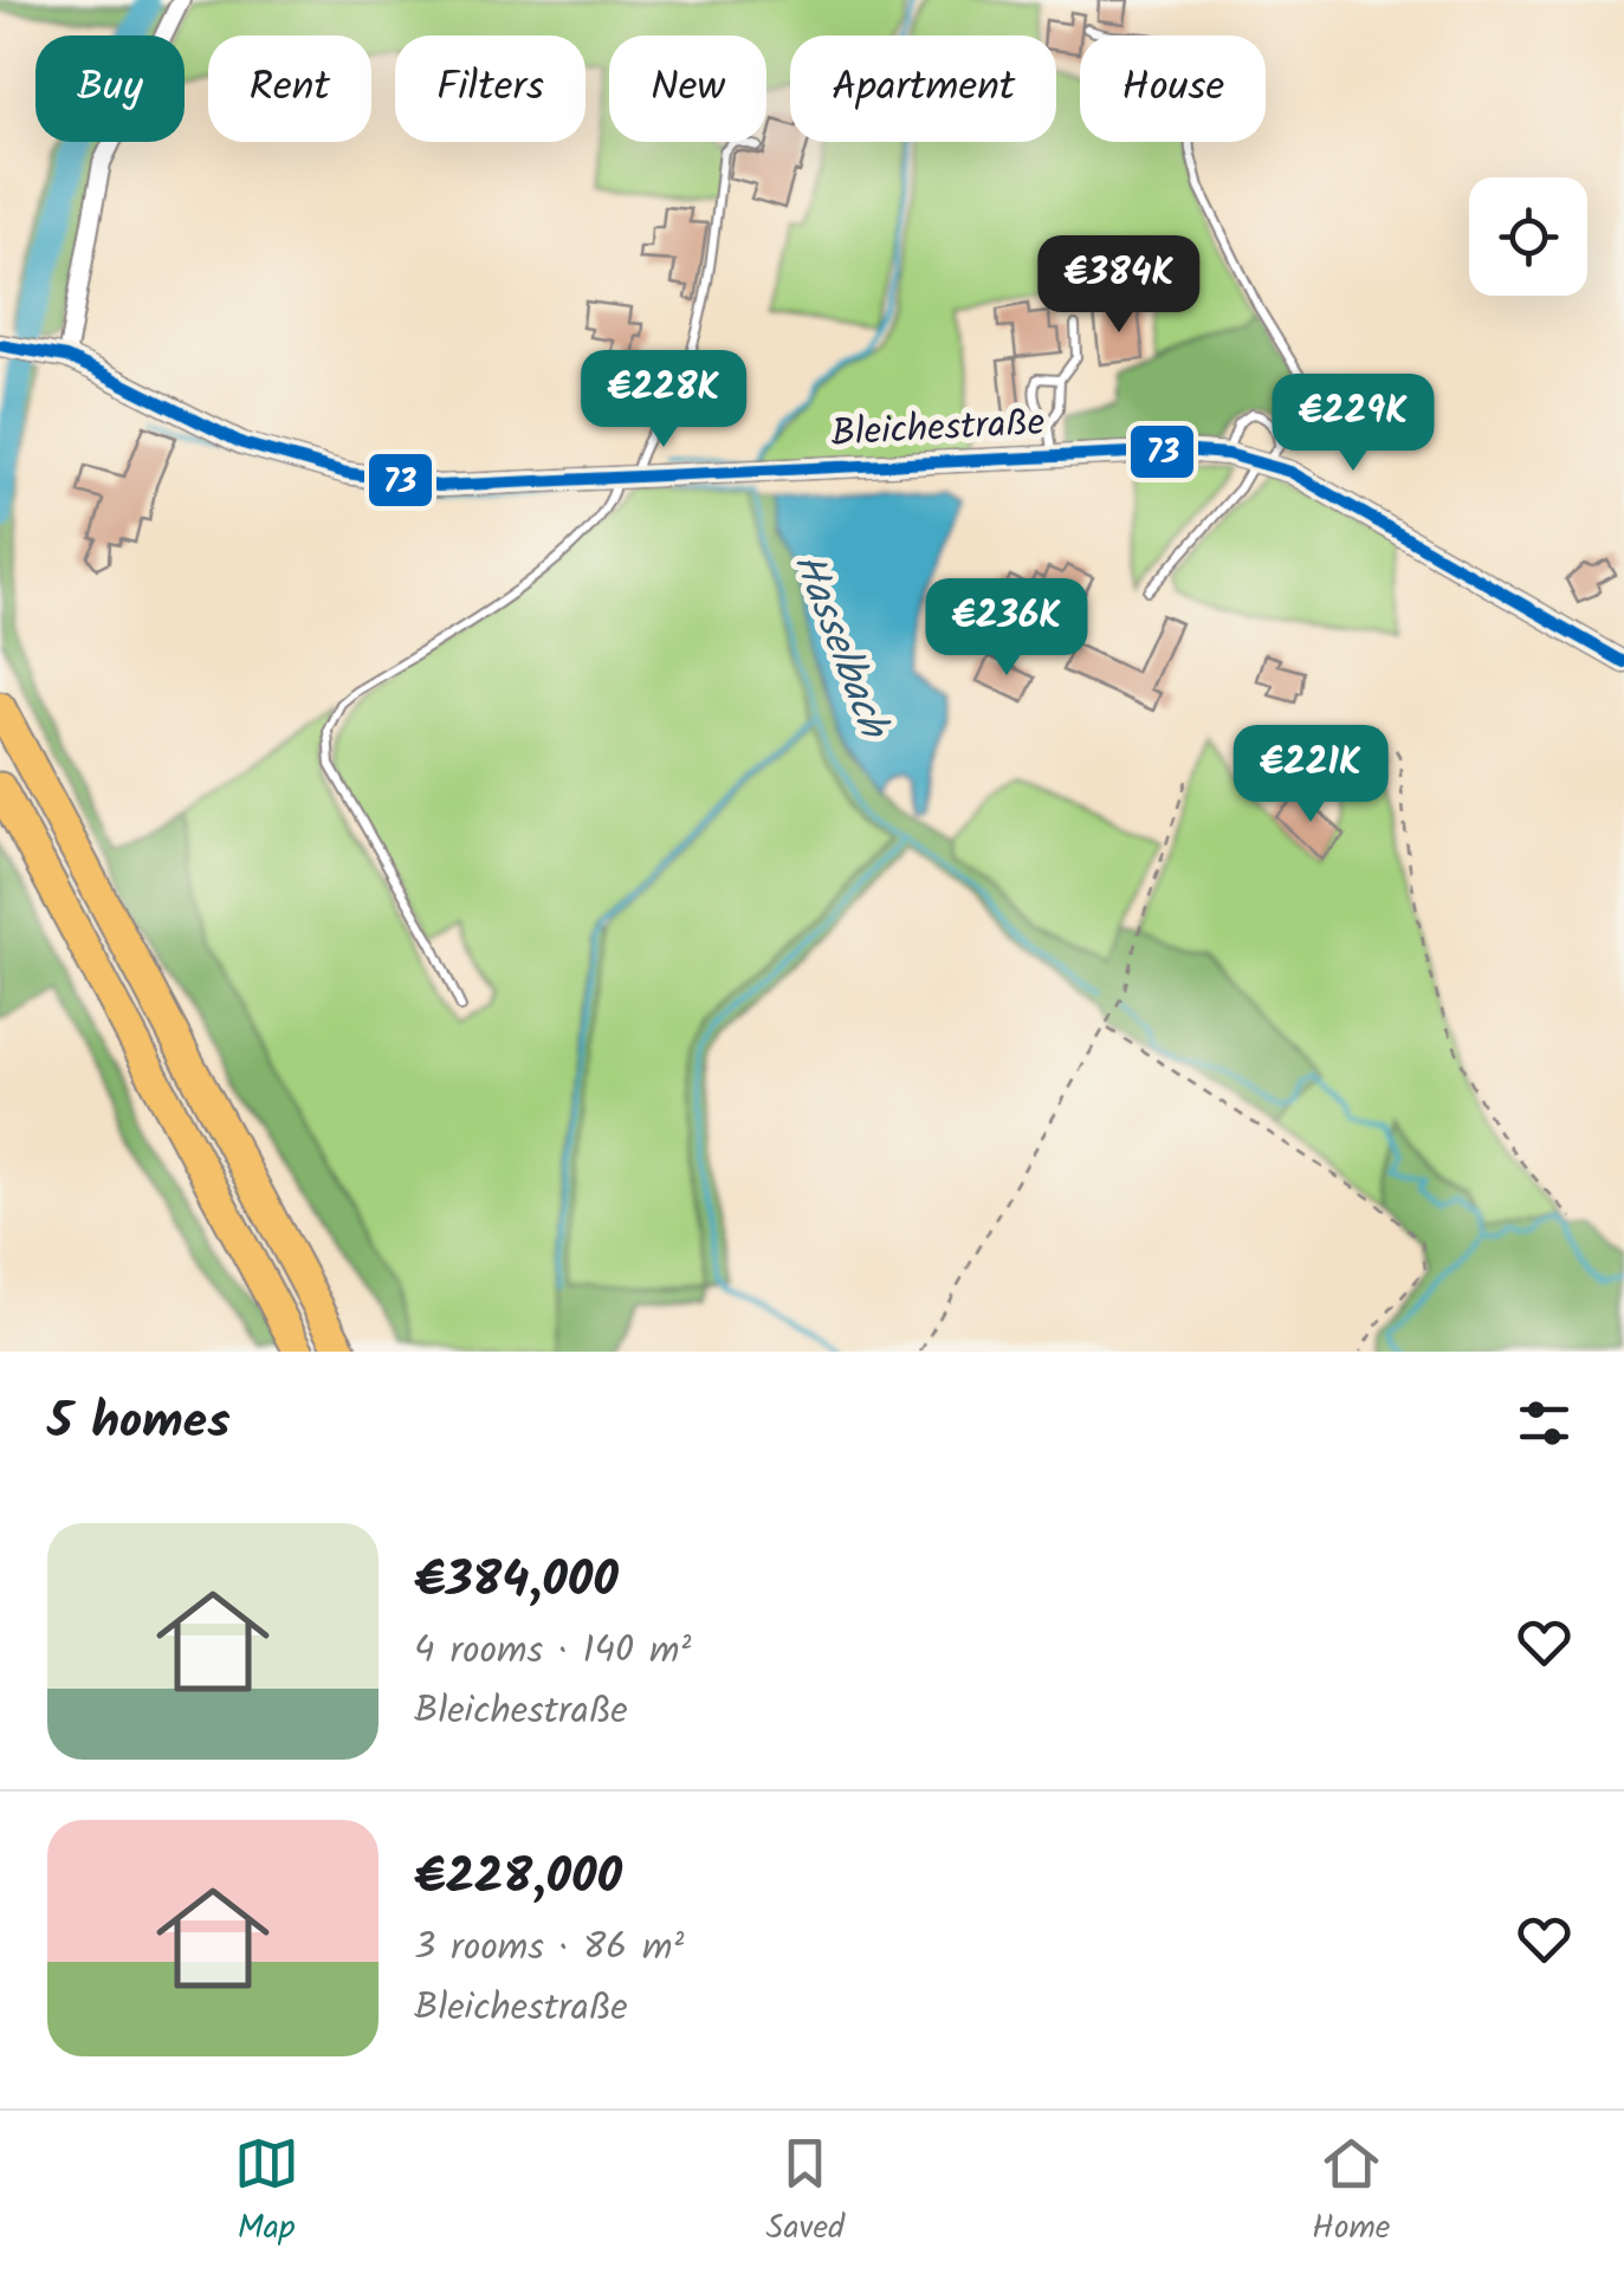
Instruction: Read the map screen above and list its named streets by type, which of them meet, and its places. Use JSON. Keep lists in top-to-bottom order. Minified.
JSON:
{"streets":{"street":["Bleichestraße"]},"water":["Hasselbach"],"lines":["transit line 73"],"page":{"chip":["Buy","Rent","Filters","New","Apartment","House"],"price":["€384K","€228K","€229K","€236K","€221K"],"heading":"5 homes","list":[{"name":"€384,000","note":"4 rooms · 140 m² · Bleichestraße"},{"name":"€228,000","note":"3 rooms · 86 m² · Bleichestraße"}],"tabs":["Map","Saved","Home"]}}
